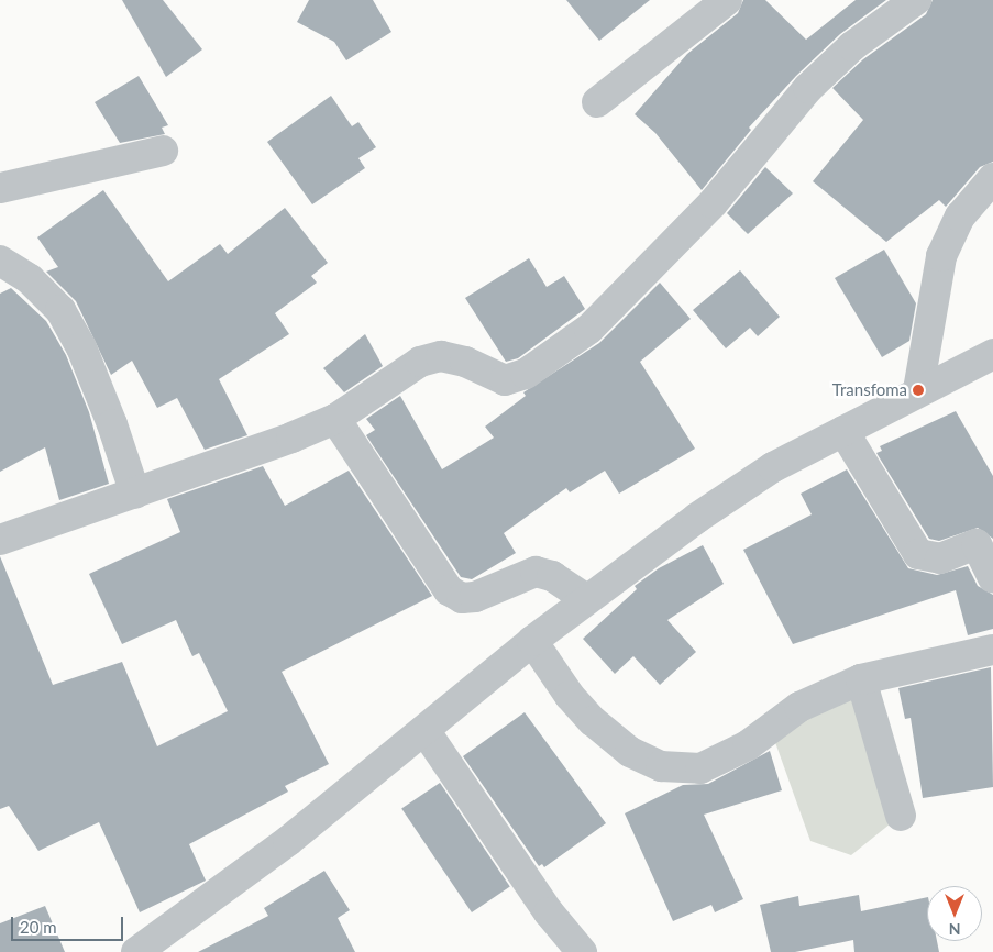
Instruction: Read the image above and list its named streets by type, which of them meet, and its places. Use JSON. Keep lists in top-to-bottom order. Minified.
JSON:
{"places":["Transfoma"],"scale_bar":"20 m","north":"bottom"}
